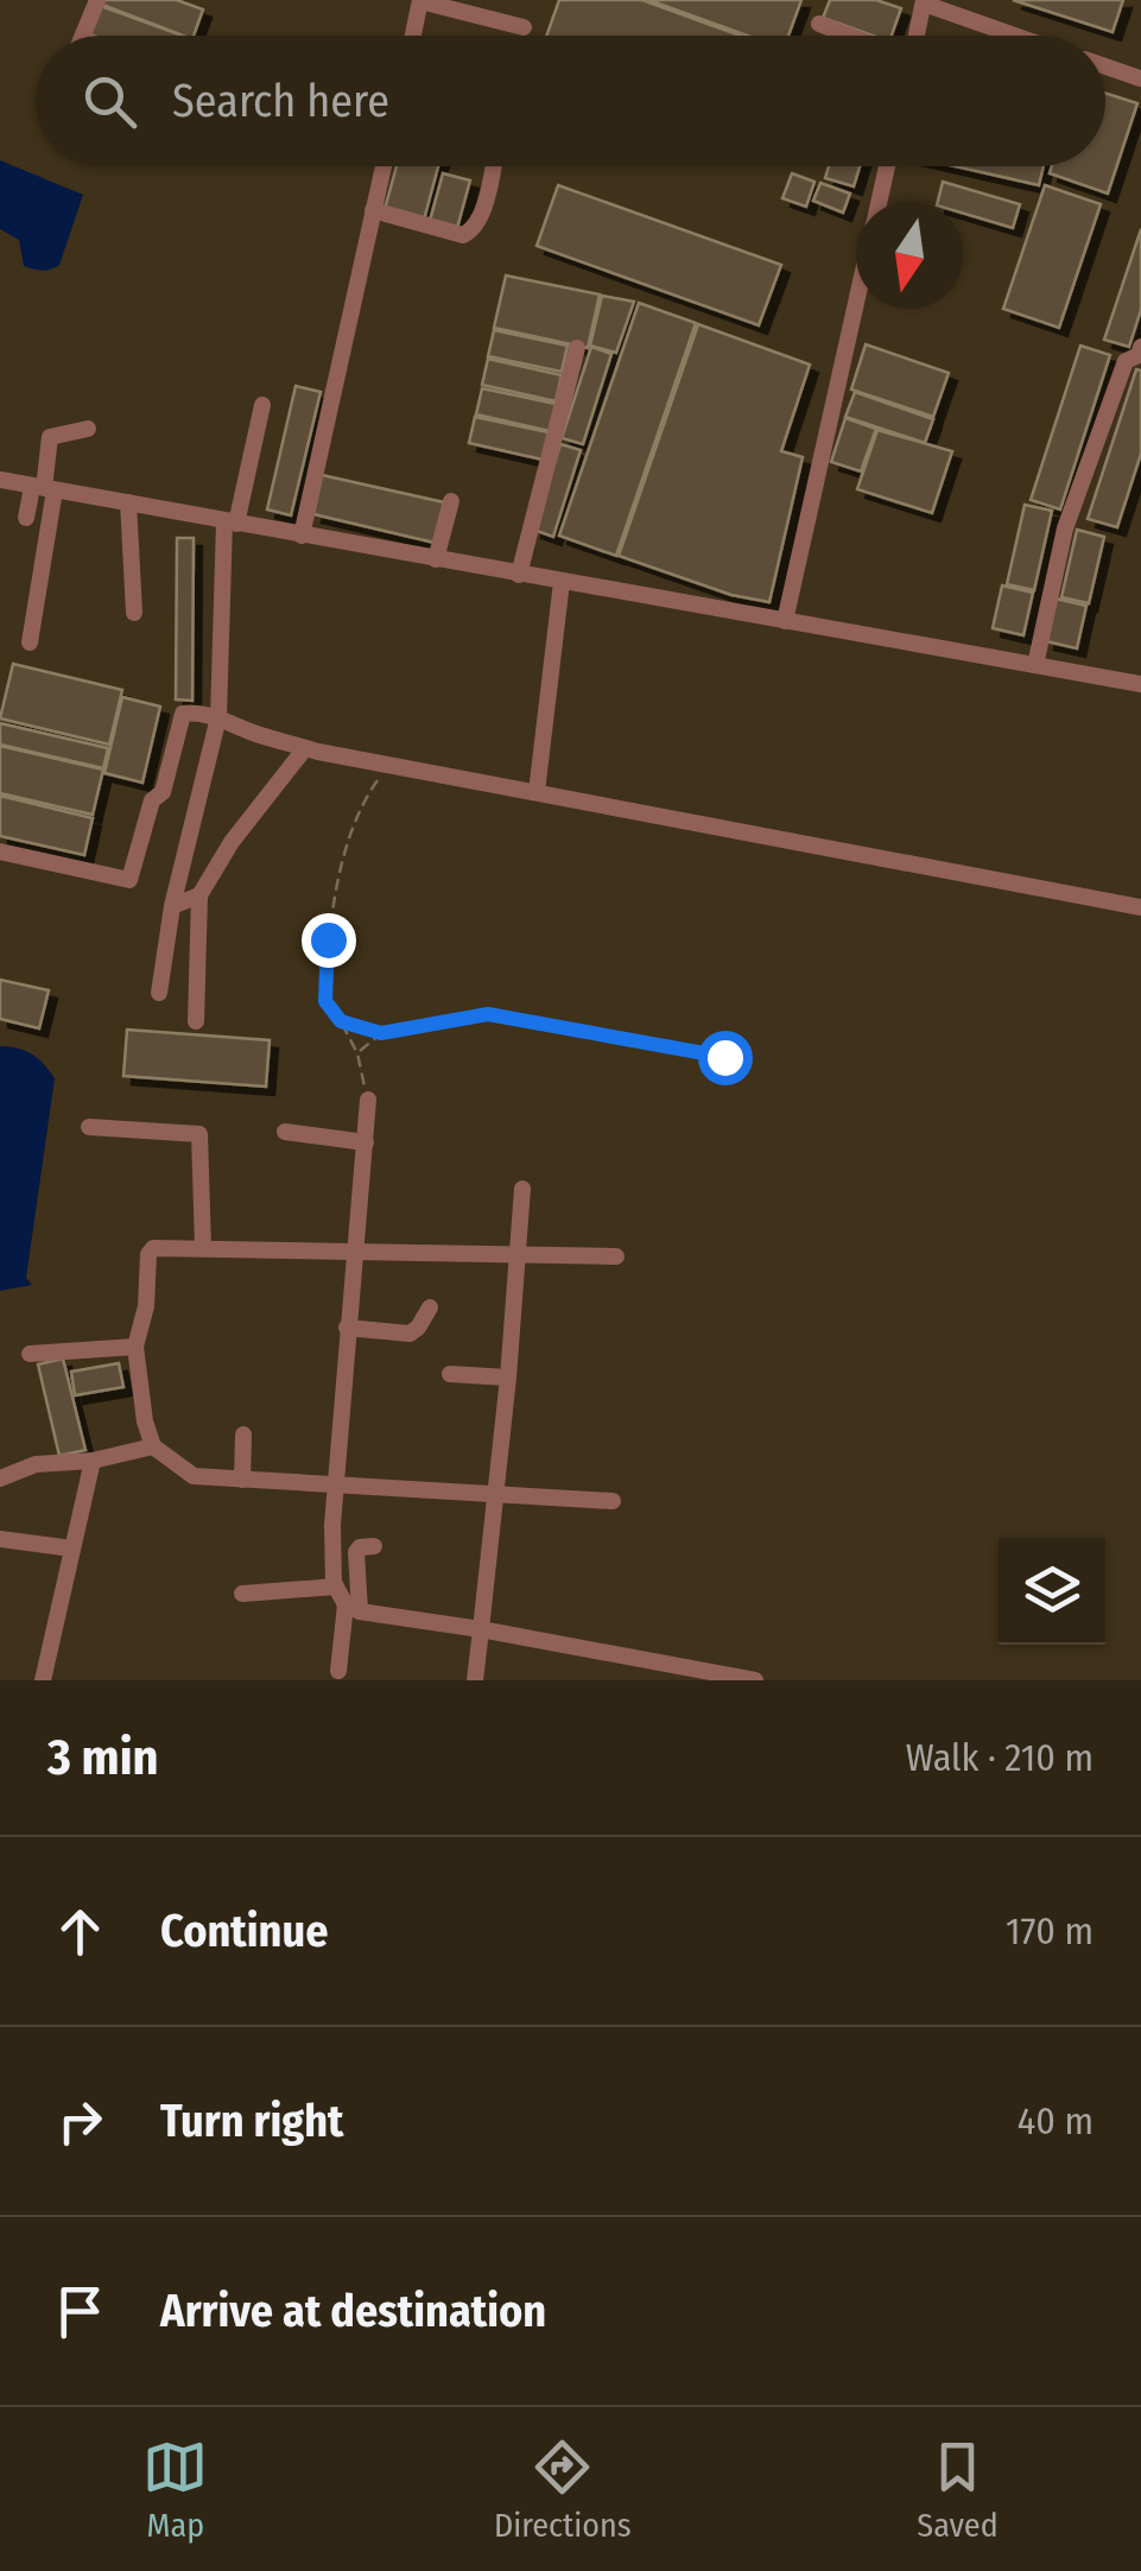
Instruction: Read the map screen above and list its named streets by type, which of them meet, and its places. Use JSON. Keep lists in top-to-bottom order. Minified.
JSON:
{"north":"bottom","page":{"search":"Search here","heading":["3 min","Walk · 210 m"],"list":[["Continue","170 m"],["Turn right","40 m"],"Arrive at destination"],"nav":["Map","Directions","Saved"]}}
